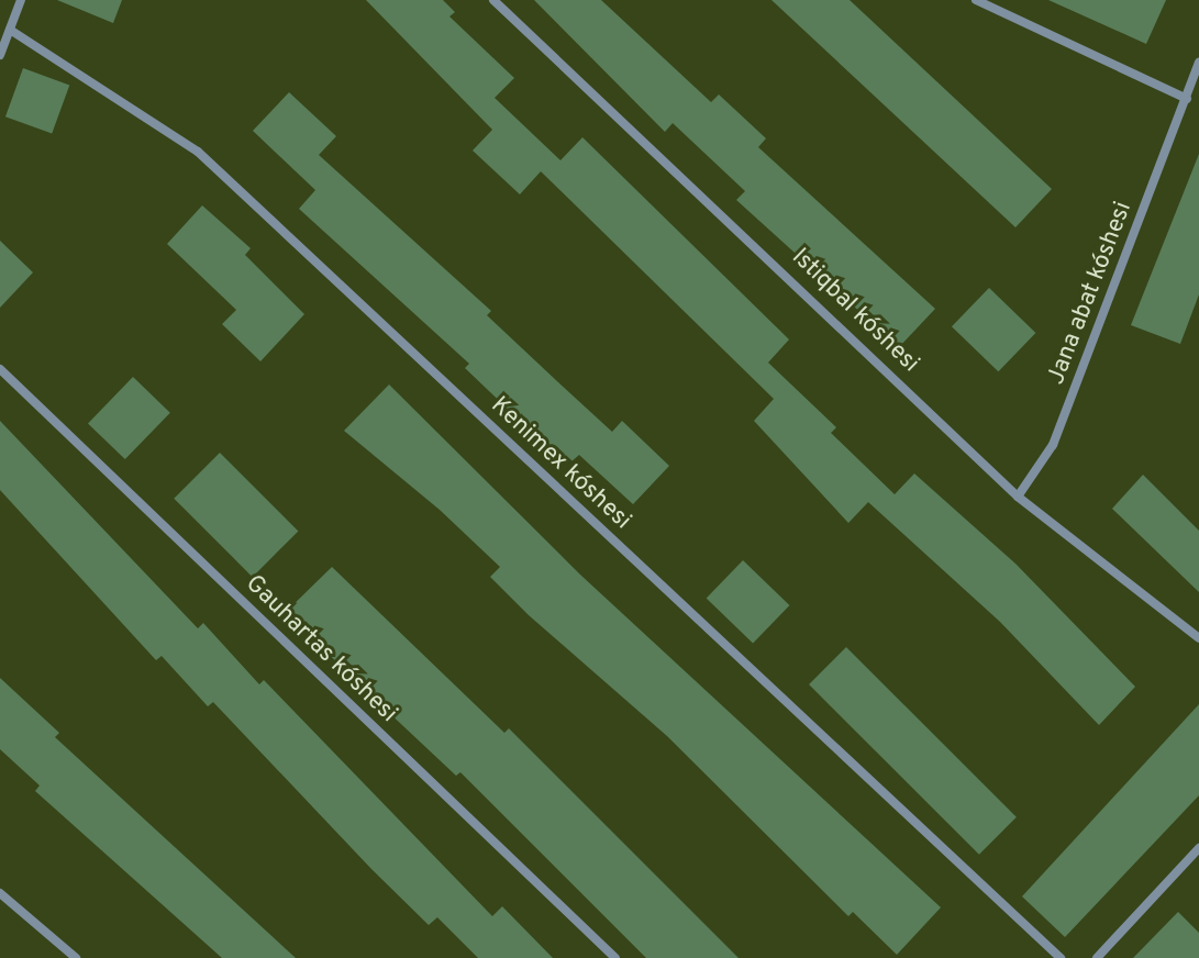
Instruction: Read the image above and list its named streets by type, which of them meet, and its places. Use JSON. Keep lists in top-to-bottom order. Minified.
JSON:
{"streets":{"street":["Jana abat kóshesi","Istiqbal kóshesi","Kenimex kóshesi","Gauhartas kóshesi"]},"crossings":[["Jana abat kóshesi","Istiqbal kóshesi"]]}
